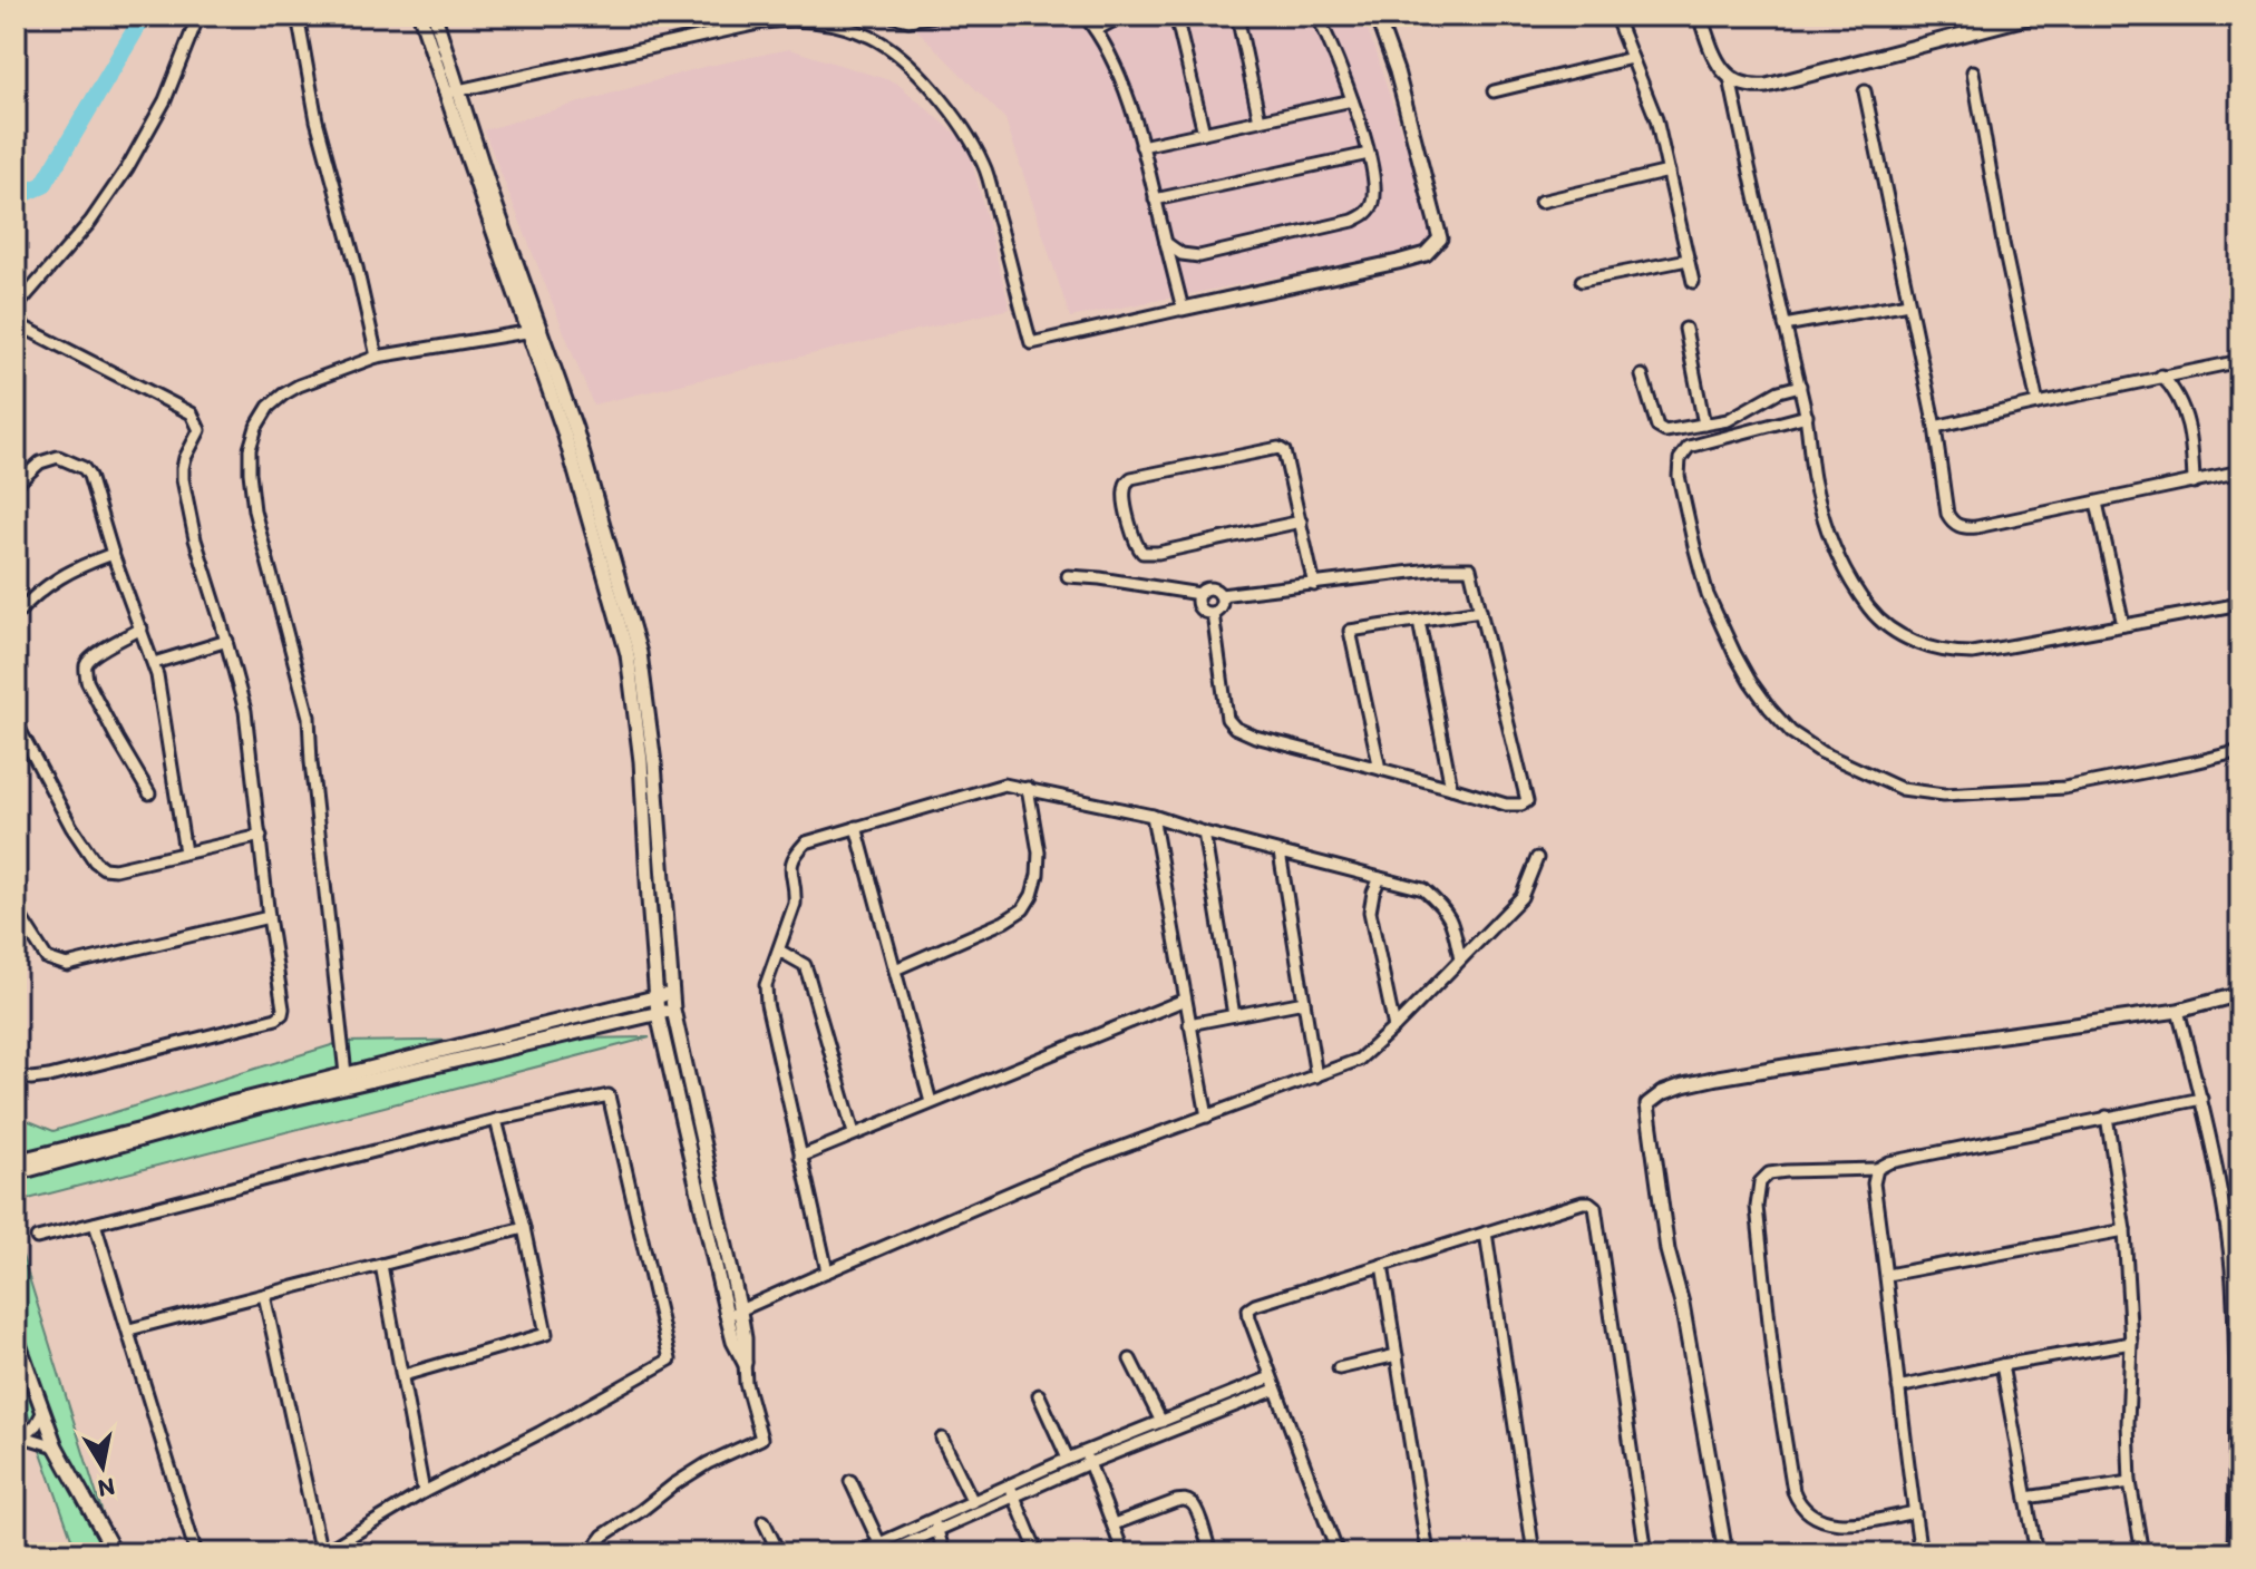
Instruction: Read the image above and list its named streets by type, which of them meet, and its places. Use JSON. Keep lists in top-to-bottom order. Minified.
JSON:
{"north":"bottom"}
